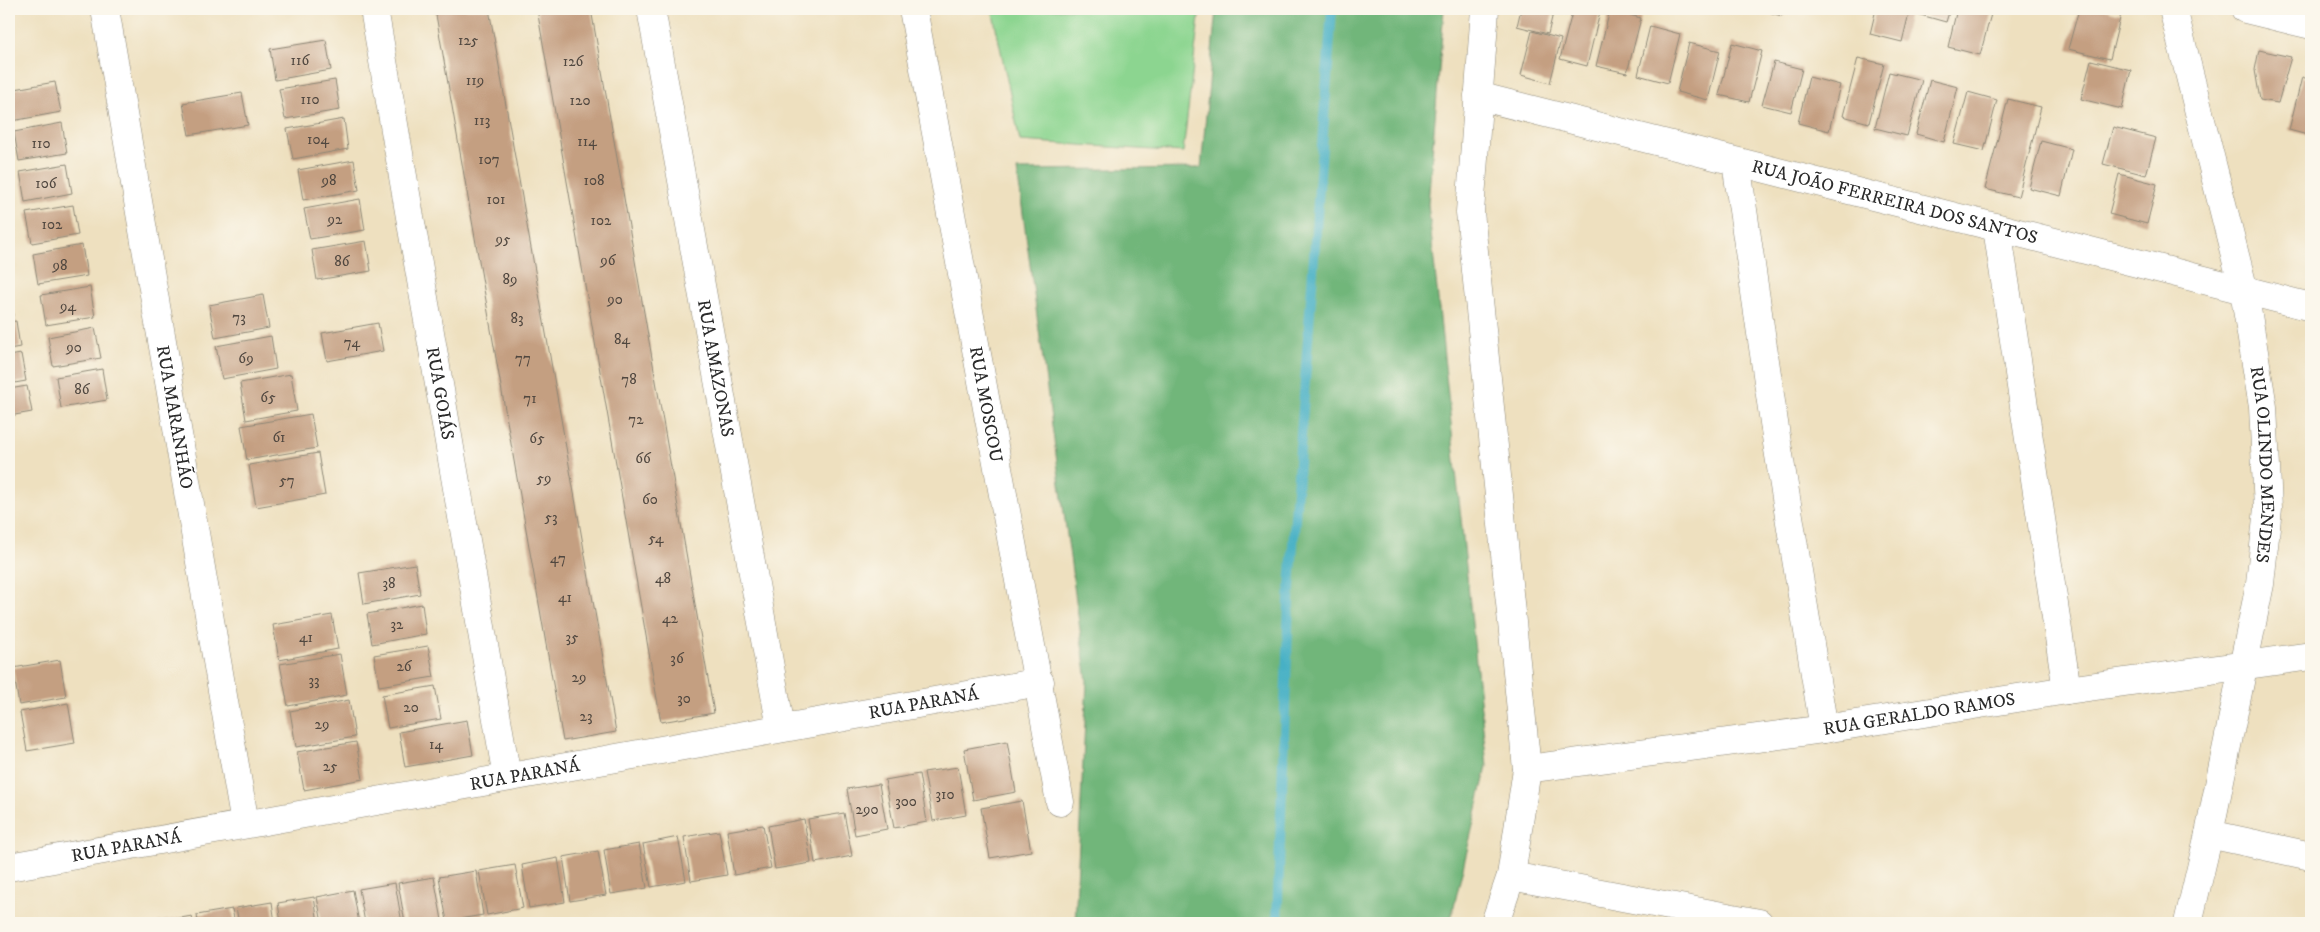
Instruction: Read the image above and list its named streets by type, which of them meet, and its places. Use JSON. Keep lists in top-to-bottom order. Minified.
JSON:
{"streets":{"street":["RUA JOÃO FERREIRA DOS SANTOS","RUA AMAZONAS","RUA GOIÁS","RUA MOSCOU","RUA MARANHÃO","RUA OLINDO MENDES","RUA PARANÁ","RUA GERALDO RAMOS"]},"crossings":[["RUA JOÃO FERREIRA DOS SANTOS","RUA OLINDO MENDES"],["RUA AMAZONAS","RUA PARANÁ"],["RUA GOIÁS","RUA PARANÁ"],["RUA MOSCOU","RUA PARANÁ"],["RUA MARANHÃO","RUA PARANÁ"],["RUA OLINDO MENDES","RUA GERALDO RAMOS"]],"house_numbers":["125","116","126","119","110","120","113","104","114","110","107","98","108","106","101","92","102","102","95","96","86","98","89","90","94","73","83","84","74","90","69","77","78","86","65","71","72","61","65","66","59","57","60","53","54","47","48","38","41","42","32","41","35","36","26","29","33","30","20","23","29","14","25","310","300","290"]}
